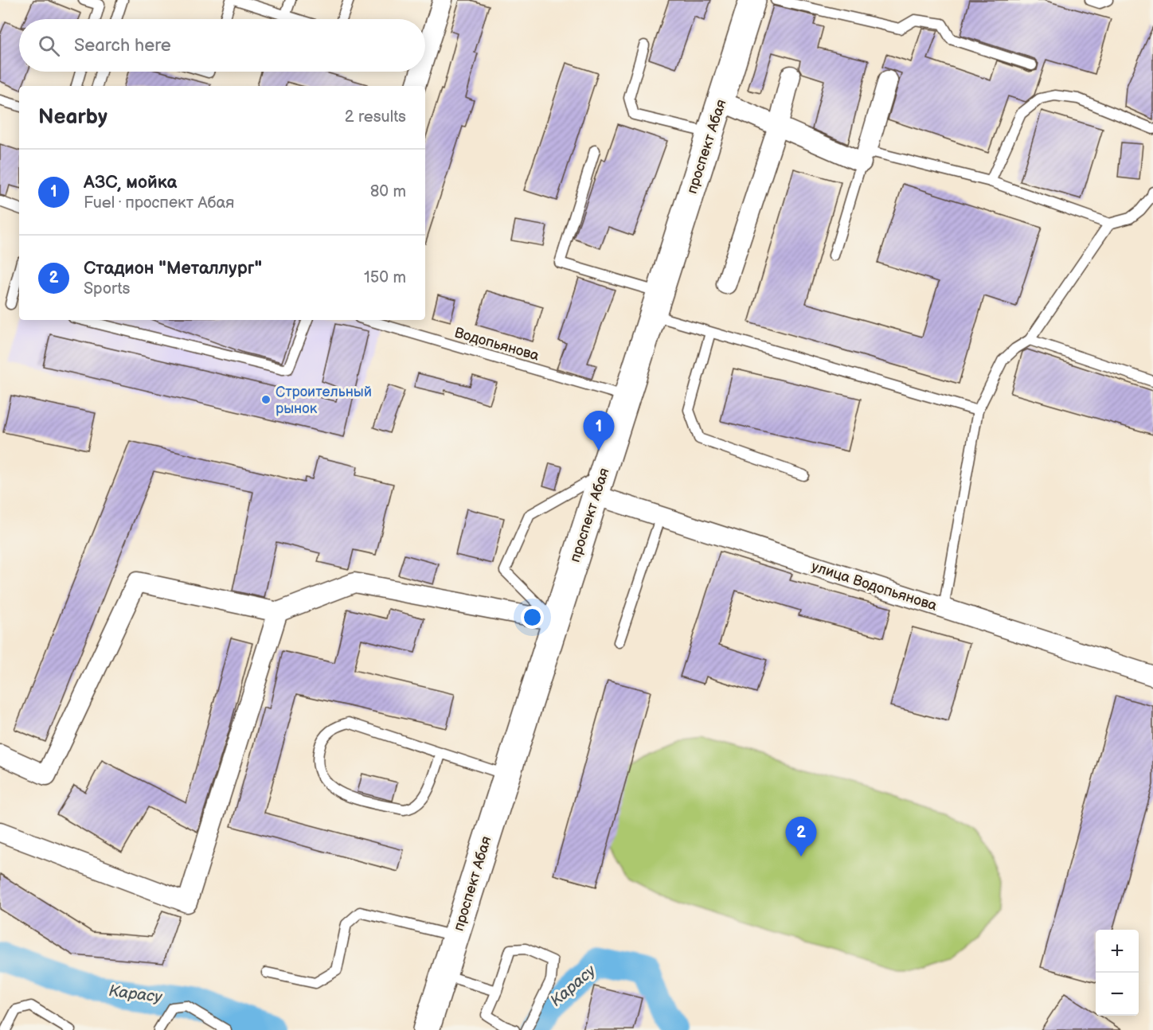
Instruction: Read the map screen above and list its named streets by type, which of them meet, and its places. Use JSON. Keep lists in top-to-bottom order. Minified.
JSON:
{"streets":{"main road":["проспект Абая"],"street":["улица Водопьянова"],"lane":["Водопьянова"]},"crossings":[["проспект Абая","Водопьянова"],["проспект Абая","улица Водопьянова"]],"water":["Карасу"],"places":["Строительный рынок"],"page":{"search":"Search here","heading":["Nearby","2 results"],"list":[{"mark":"1","name":"АЗС, мойка","note":"Fuel · проспект Абая","value":"80 m"},{"mark":"2","name":"Стадион \"Металлург\"","note":"Sports","value":"150 m"}],"pins":["1","2"],"map_buttons":["+","−"]}}
